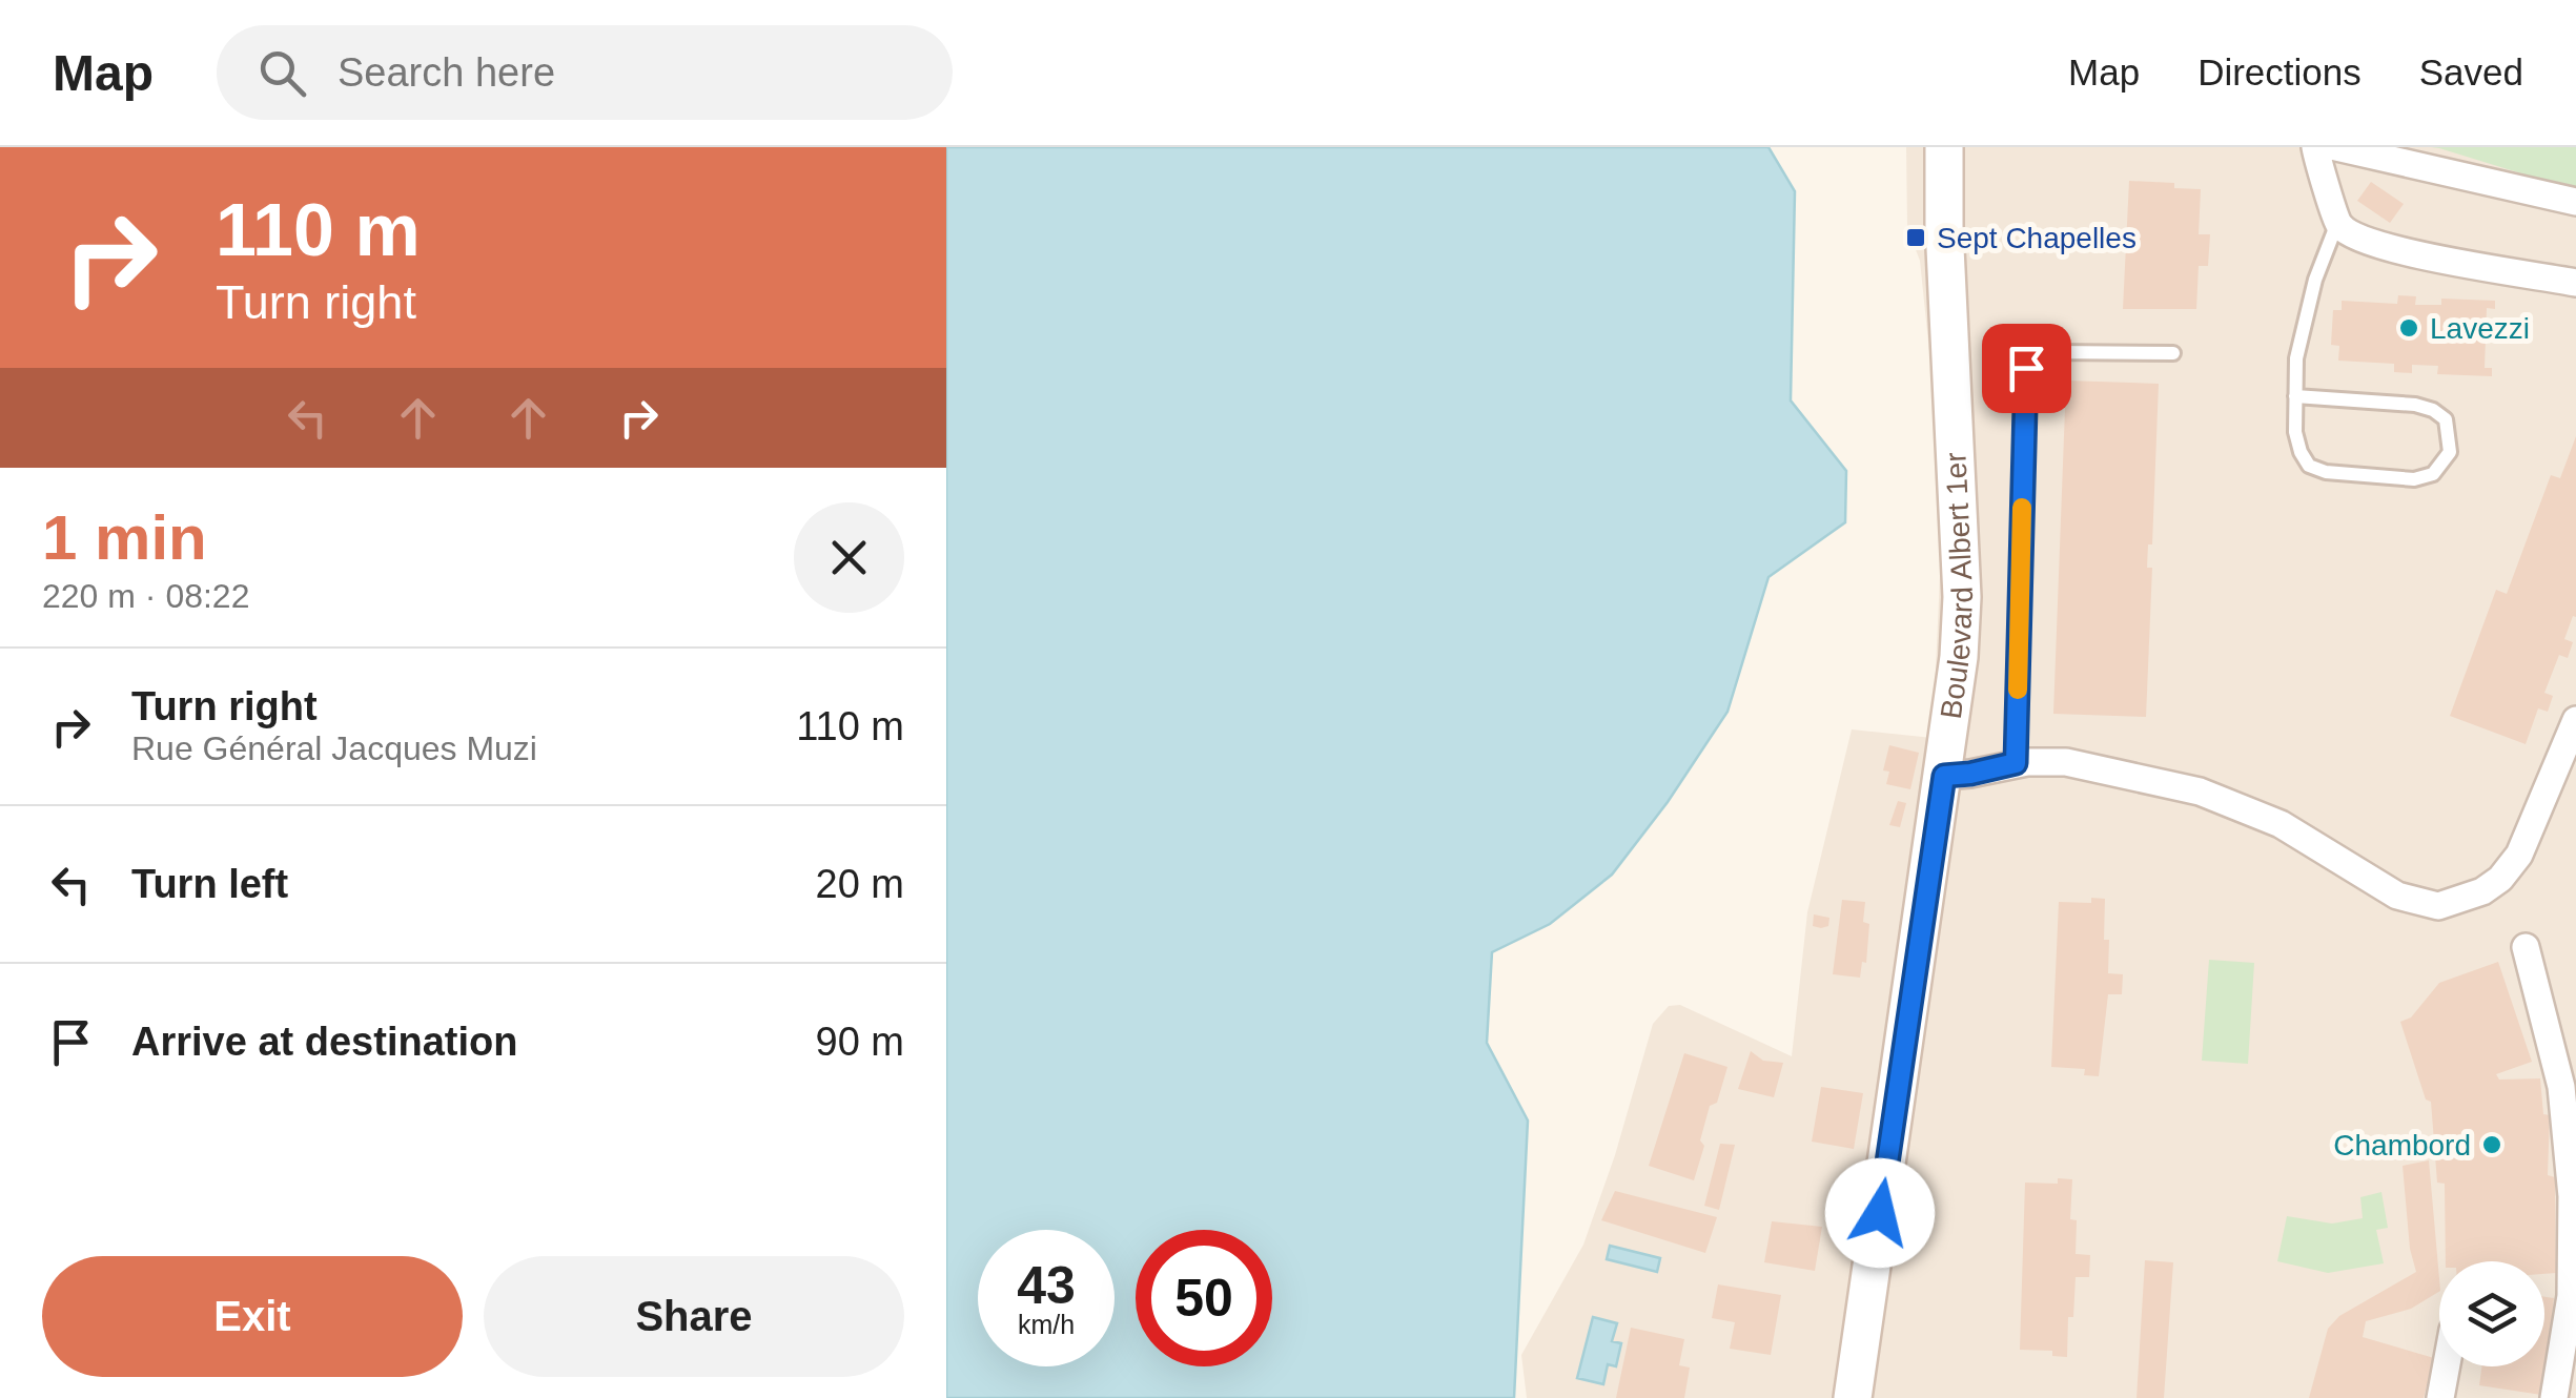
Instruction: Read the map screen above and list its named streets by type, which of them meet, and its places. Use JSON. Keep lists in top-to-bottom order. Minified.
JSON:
{"streets":{"main road":["Boulevard Albert 1er"]},"places":{"transit":["Sept Chapelles"],"other":["Lavezzi","Chambord"]},"page":{"header":"Map","search":"Search here","nav":["Map","Directions","Saved"],"turn":["110 m","Turn right"],"heading":["1 min","220 m · 08:22"],"list":[{"name":"Turn right","note":"Rue Général Jacques Muzi","value":"110 m"},{"name":"Turn left","value":"20 m"},{"name":"Arrive at destination","value":"90 m"}],"speed":"43 km/h","limit":"50","buttons":["Exit","Share"]}}
